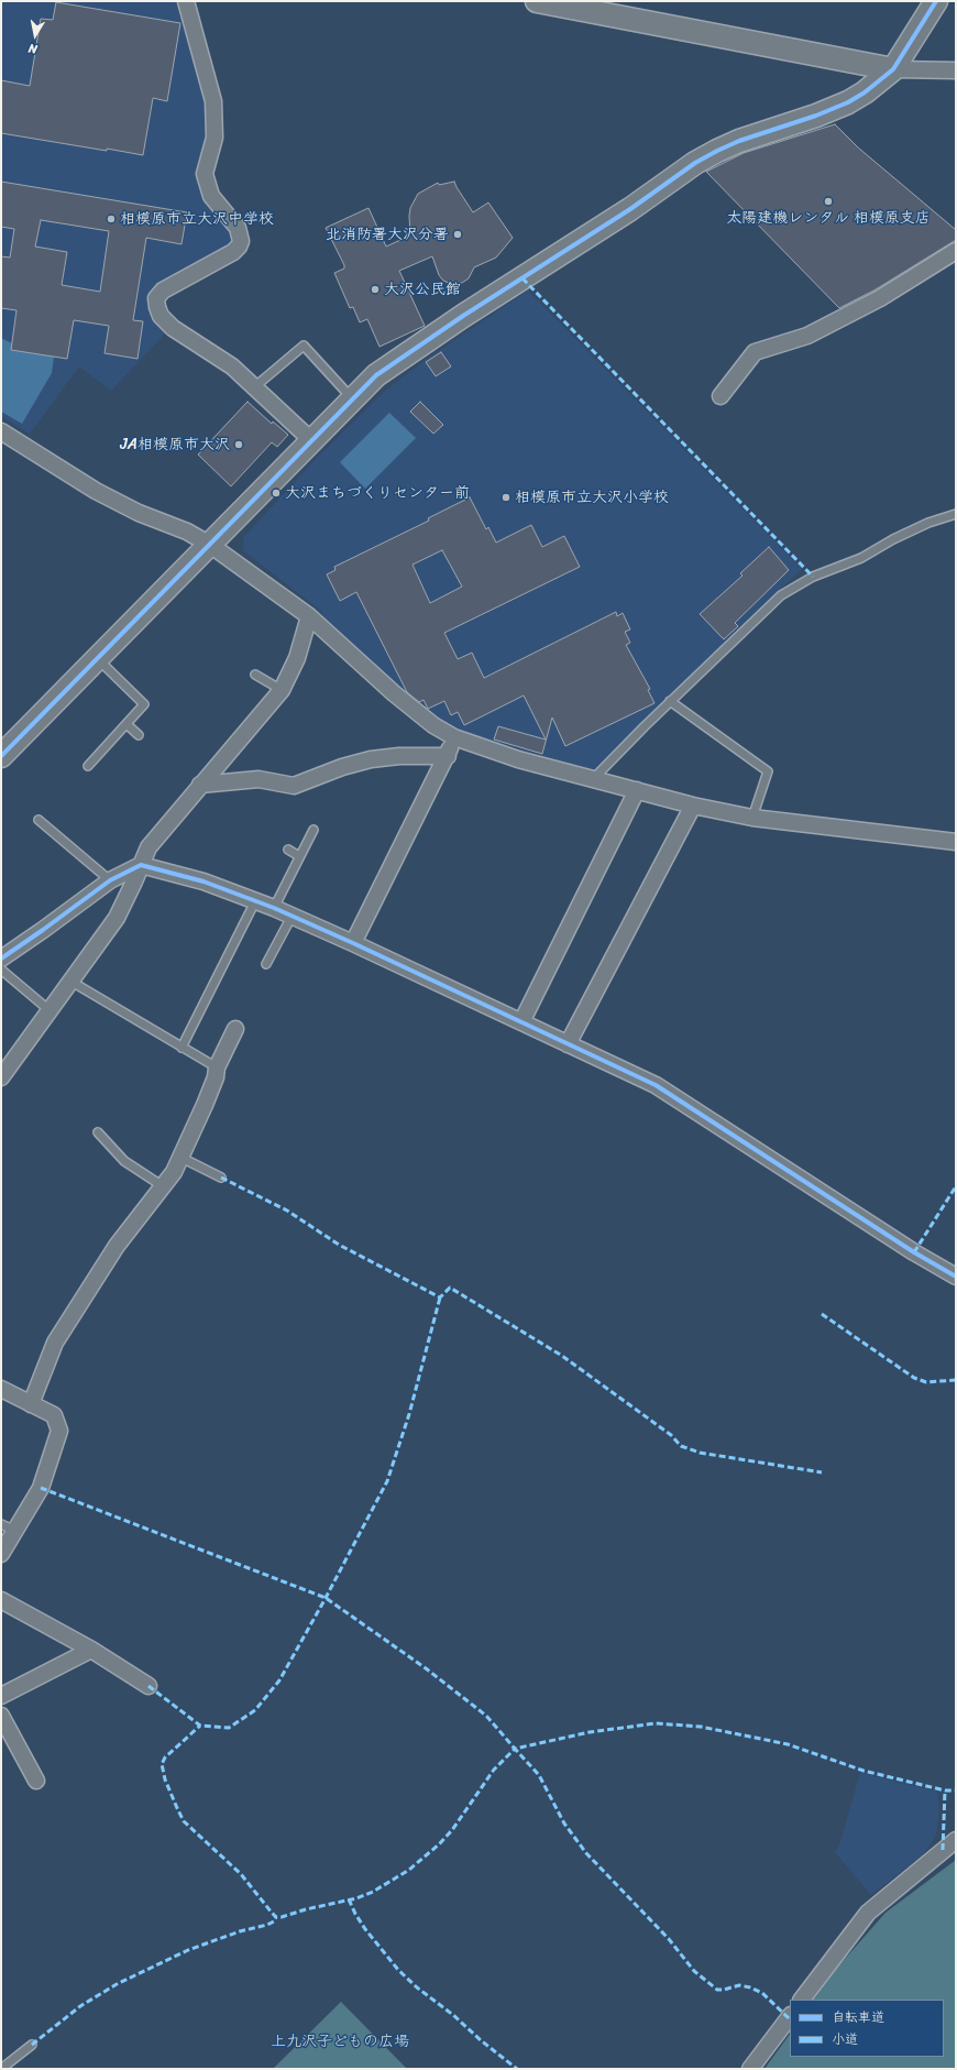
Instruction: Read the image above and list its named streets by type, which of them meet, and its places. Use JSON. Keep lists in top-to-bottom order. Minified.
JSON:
{"parks":["上九沢子どもの広場"],"places":["太陽建機レンタル 相模原支店","相模原市立大沢中学校","北消防署大沢分署","大沢公民館","JA相模原市大沢","大沢まちづくりセンター前","相模原市立大沢小学校"],"legend":["自転車道","小道"],"north":"bottom"}
